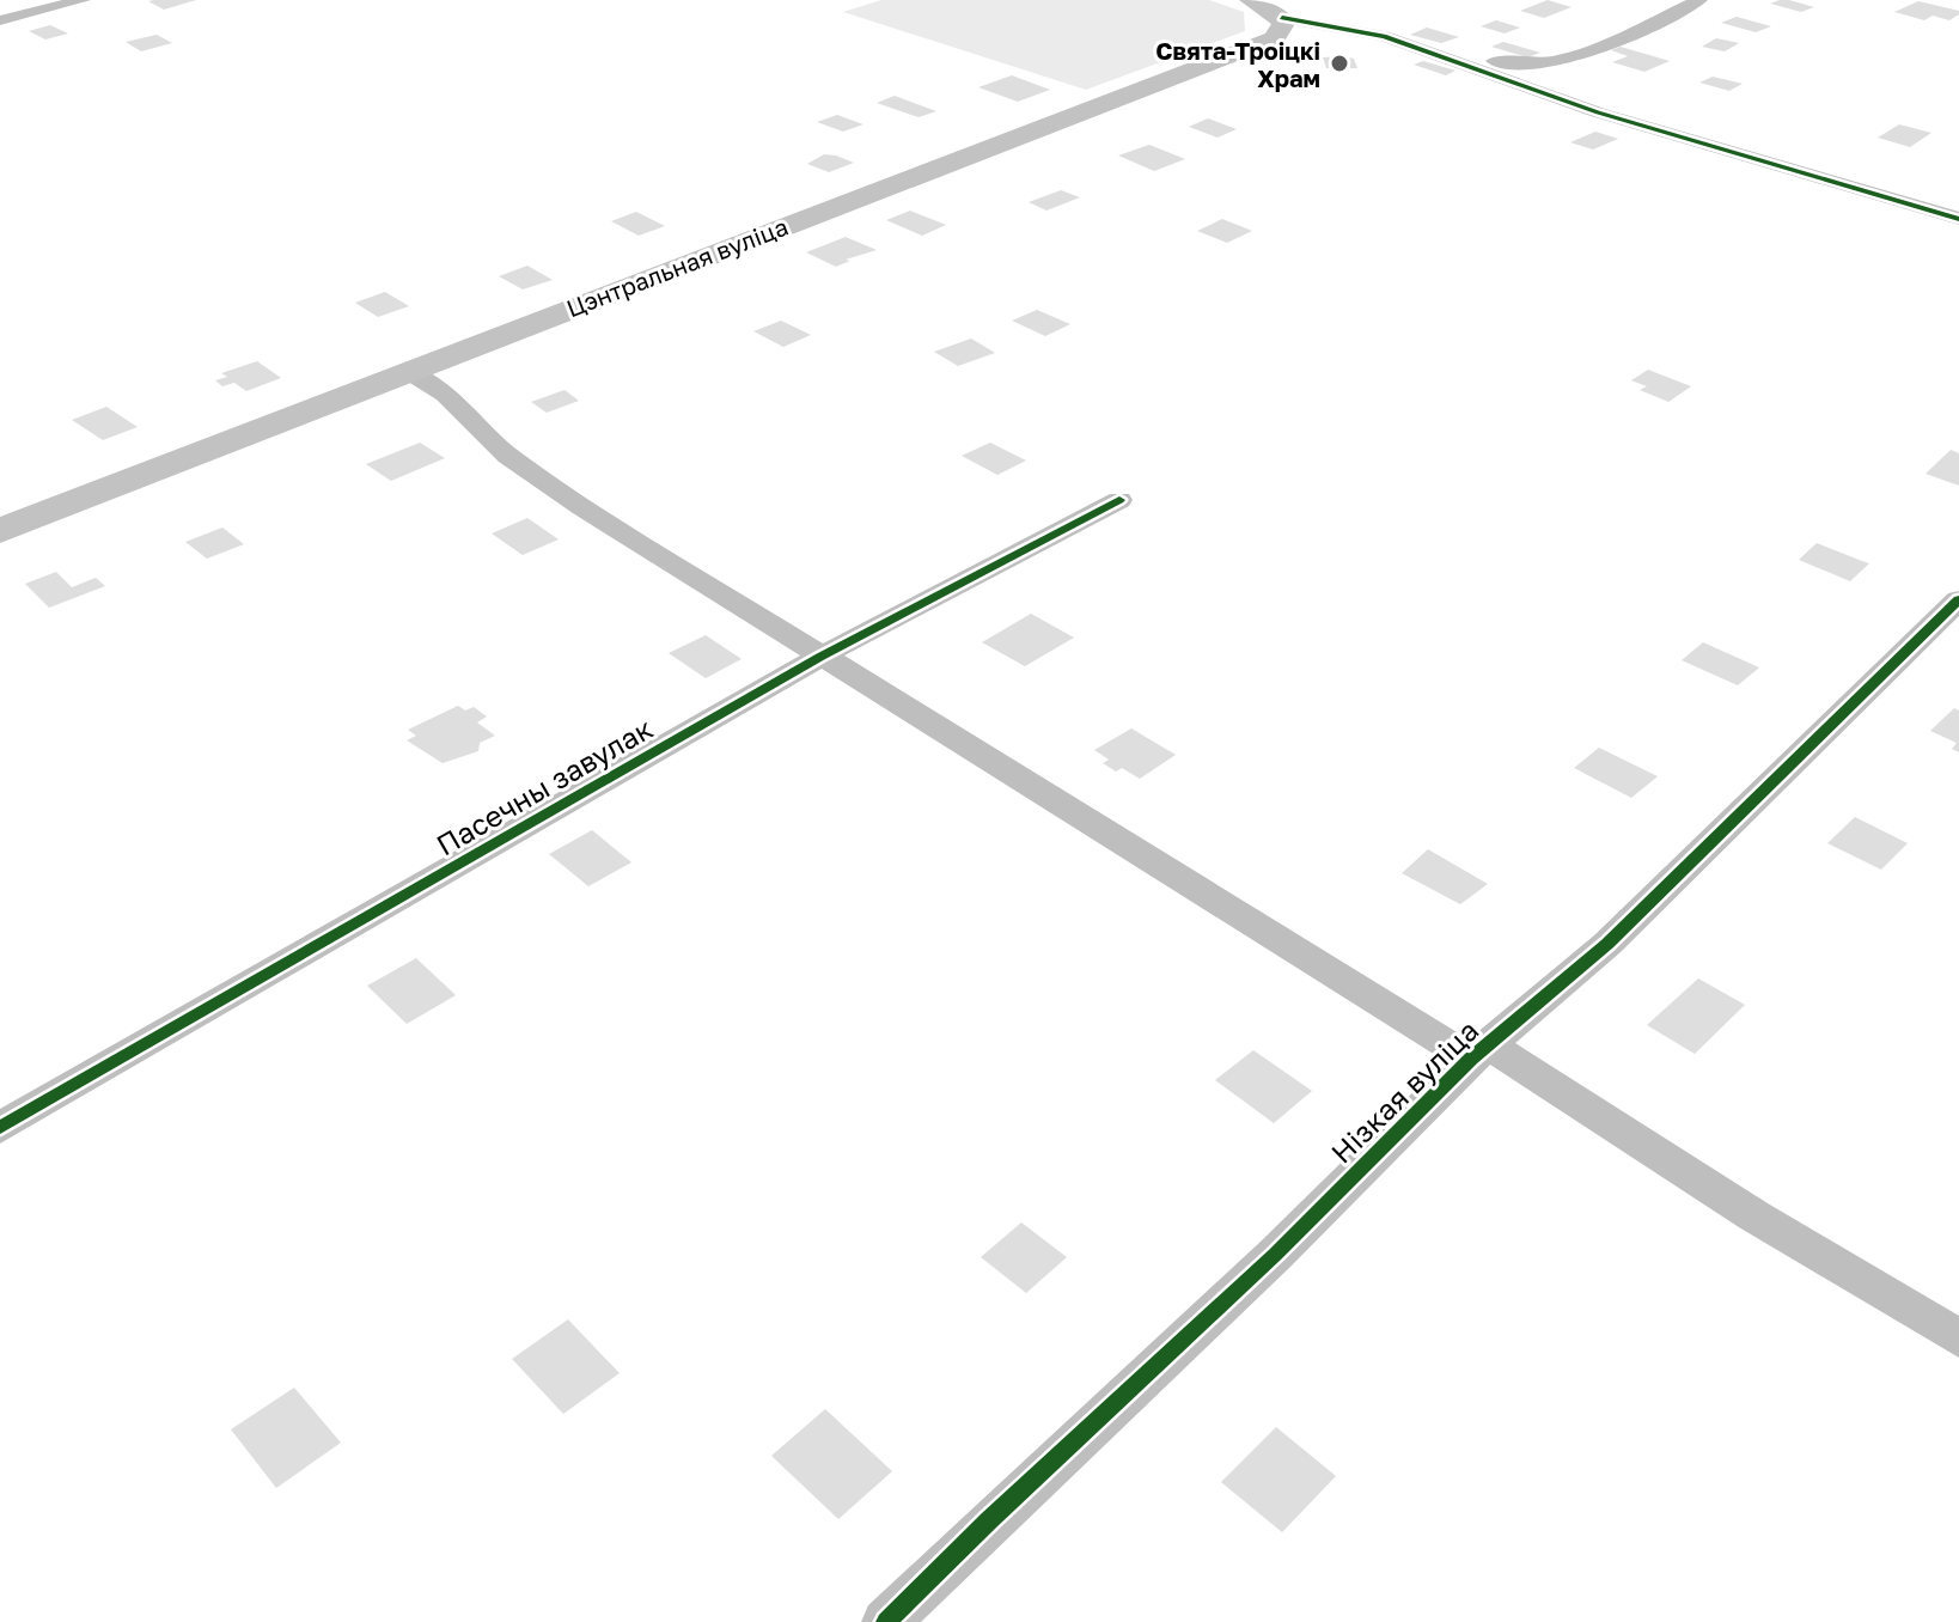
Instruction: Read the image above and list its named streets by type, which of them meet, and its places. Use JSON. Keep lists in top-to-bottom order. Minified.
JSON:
{"streets":{"main road":["Цэнтральная вуліца"],"street":["Пасечны завулак","Нізкая вуліца"]},"places":["Свята-Троіцкі Храм"]}
